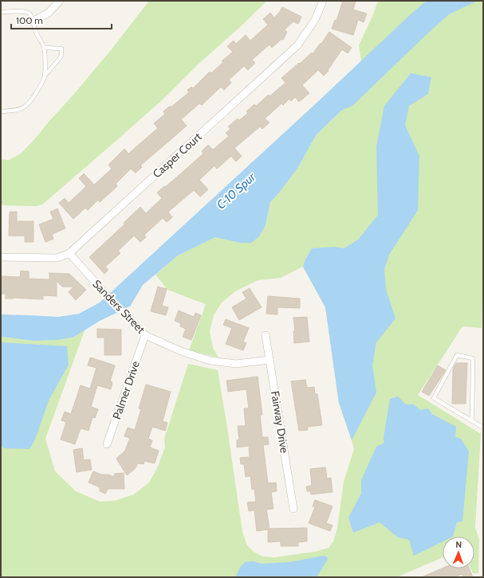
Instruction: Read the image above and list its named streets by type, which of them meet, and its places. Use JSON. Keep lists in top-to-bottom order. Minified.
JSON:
{"streets":{"street":["Casper Court","Sanders Street","Palmer Drive","Fairway Drive"]},"crossings":[["Casper Court","Sanders Street"],["Sanders Street","Palmer Drive"],["Sanders Street","Fairway Drive"]],"water":["C-10 Spur"],"scale_bar":"100 m","north":"top"}
